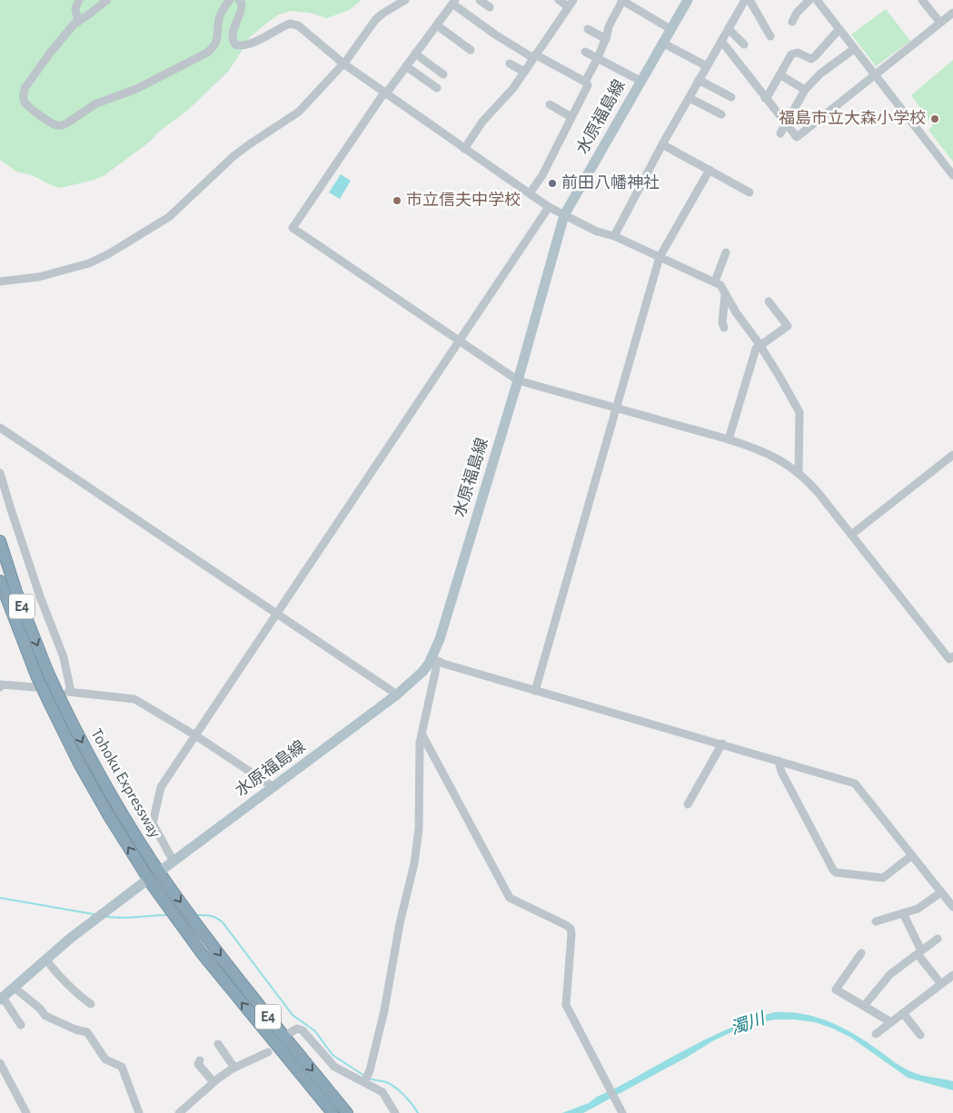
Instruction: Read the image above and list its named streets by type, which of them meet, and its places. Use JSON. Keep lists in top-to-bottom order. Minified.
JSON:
{"streets":{"highway":["E4","Tohoku Expressway"],"main road":["水原福島線"]},"crossings":[["E4","Tohoku Expressway"]],"water":["濁川"],"places":["福島市立大森小学校","前田八幡神社","市立信夫中学校"]}
